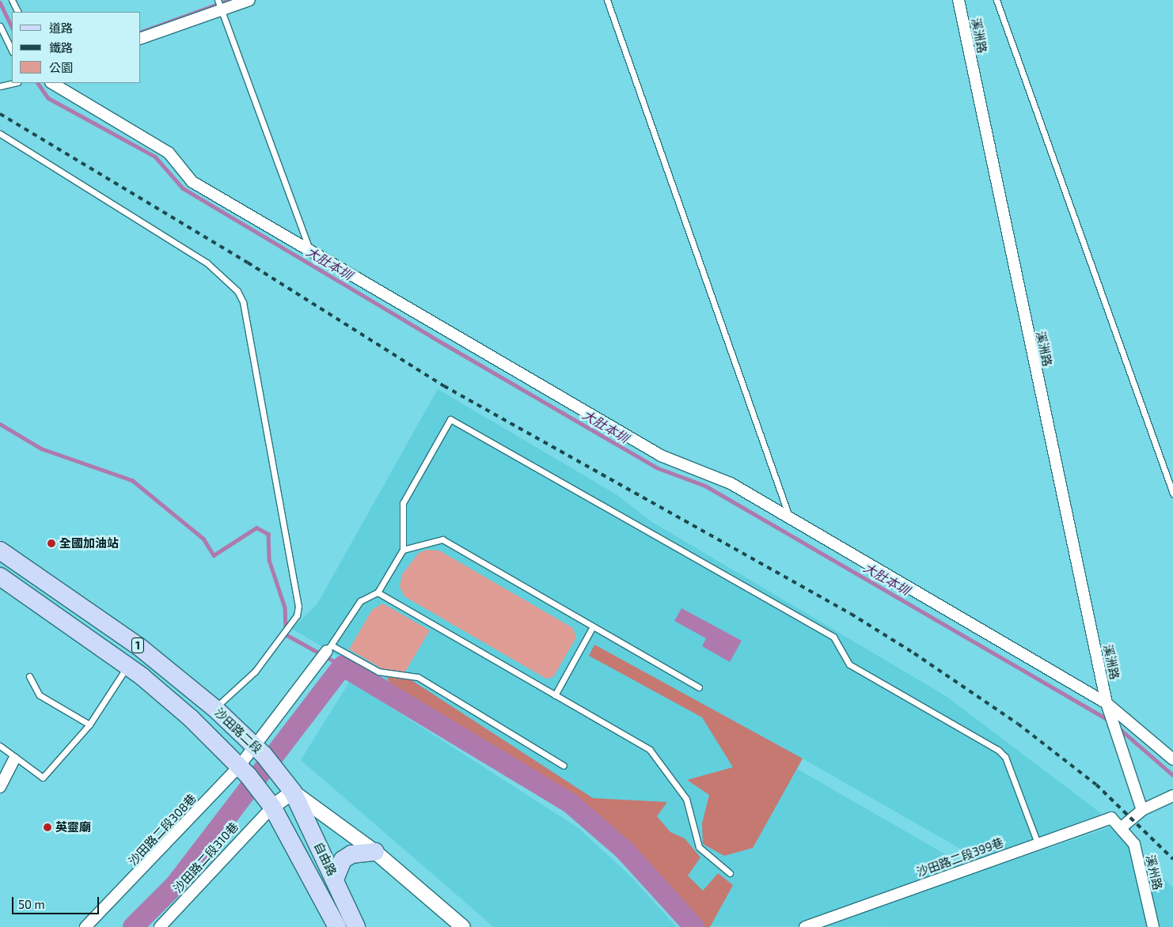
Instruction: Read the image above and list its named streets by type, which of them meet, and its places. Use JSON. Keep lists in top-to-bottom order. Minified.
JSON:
{"streets":{"main road":["1","沙田路二段","自由路"],"street":["溪洲路","沙田路二段308巷","沙田路二段310巷","沙田路二段399巷","溪州路"]},"crossings":[["沙田路二段","沙田路二段308巷"],["沙田路二段","沙田路二段310巷"],["沙田路二段","自由路"],["沙田路二段310巷","自由路"],["沙田路二段399巷","溪州路"]],"water":["大肚本圳"],"places":["全國加油站","英靈廟"],"legend":["道路","鐵路","公園"],"scale_bar":"50 m"}
